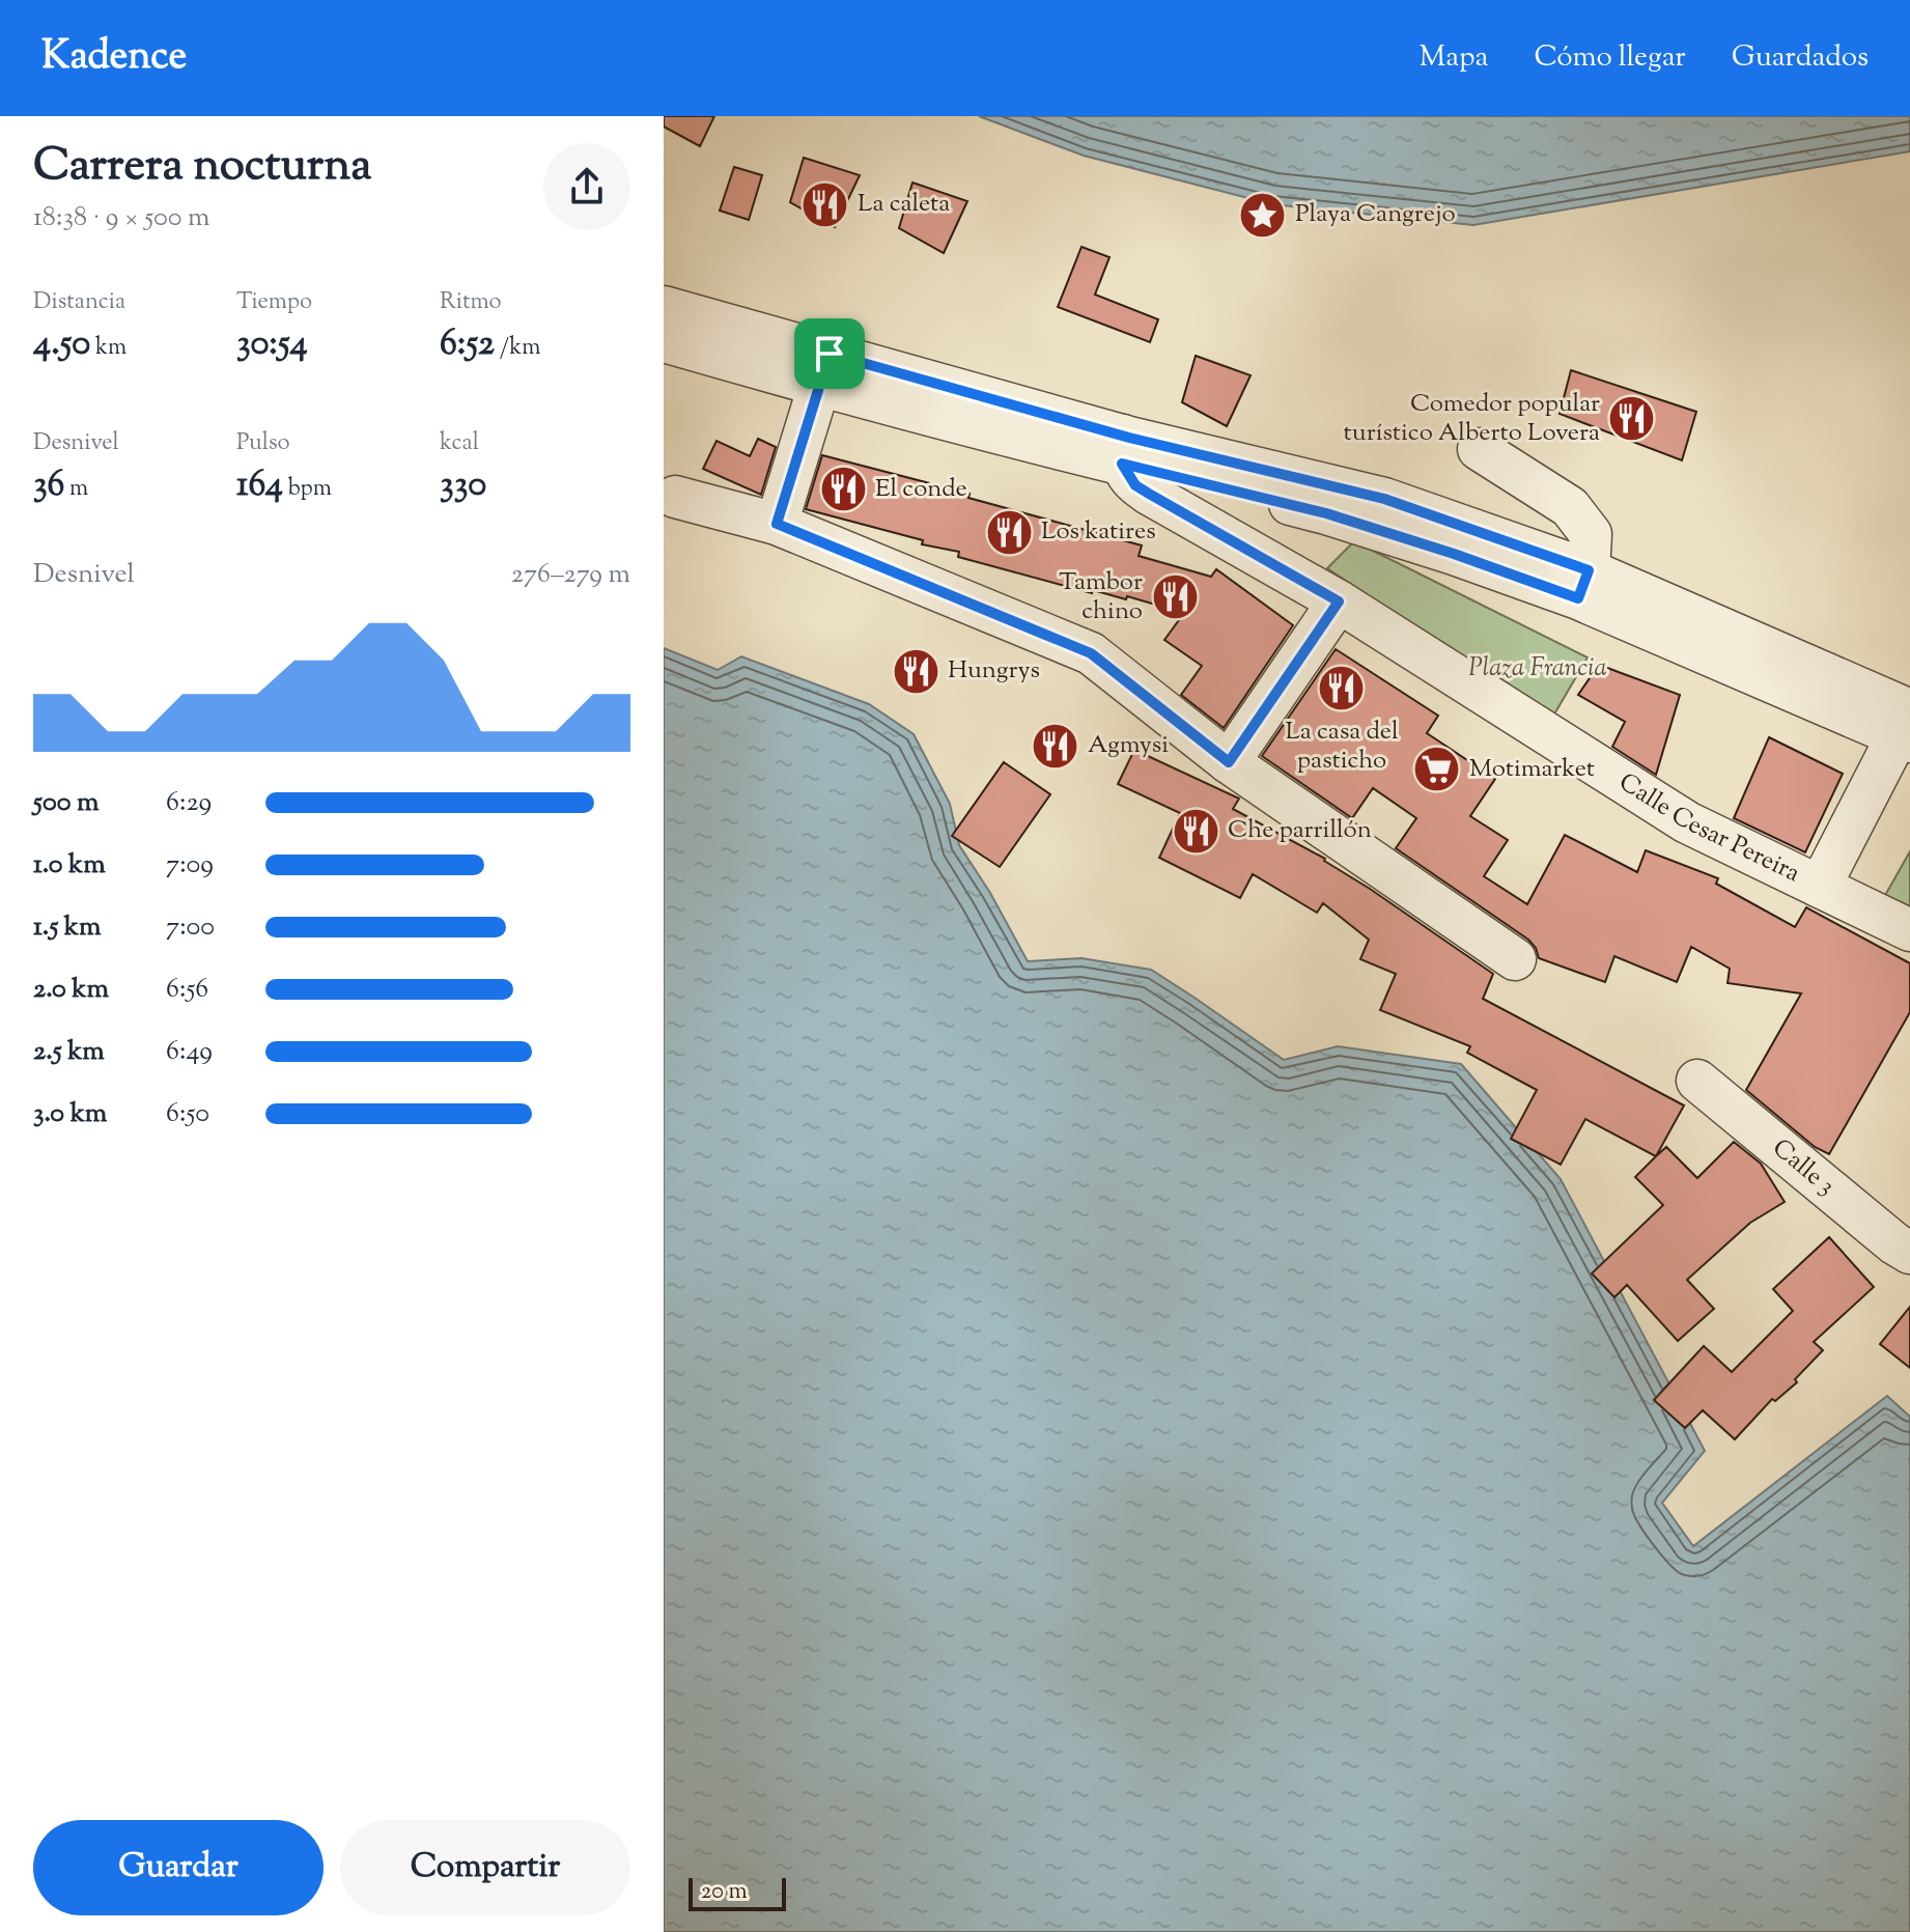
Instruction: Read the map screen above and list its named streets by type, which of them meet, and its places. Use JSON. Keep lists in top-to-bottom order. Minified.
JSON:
{"streets":{"street":["Calle Cesar Pereira","Calle 3"]},"parks":["Plaza Francia"],"places":{"restaurant":["La caleta","Comedor popular turístico Alberto Lovera","El conde","Los katires","Tambor chino","Hungrys","La casa del pasticho","Agmysi","Che parrillón"],"place":["Playa Cangrejo"],"supermarket":["Motimarket"]},"scale_bar":"20 m","page":{"header":"Kadence","nav":["Mapa","Cómo llegar","Guardados"],"heading":["Carrera nocturna","18:38 · 9 × 500 m"],"stats":[["Distancia","4.50 km"],["Tiempo","30:54"],["Ritmo","6:52 /km"],["Desnivel","36 m"],["Pulso","164 bpm"],["kcal","330"]],"chart":["Desnivel","276–279 m"],"list":[{"name":"500 m","note":"6:29"},{"name":"1.0 km","note":"7:09"},{"name":"1.5 km","note":"7:00"},{"name":"2.0 km","note":"6:56"},{"name":"2.5 km","note":"6:49"},{"name":"3.0 km","note":"6:50"}],"buttons":["Guardar","Compartir"],"scale":"20 m"}}
